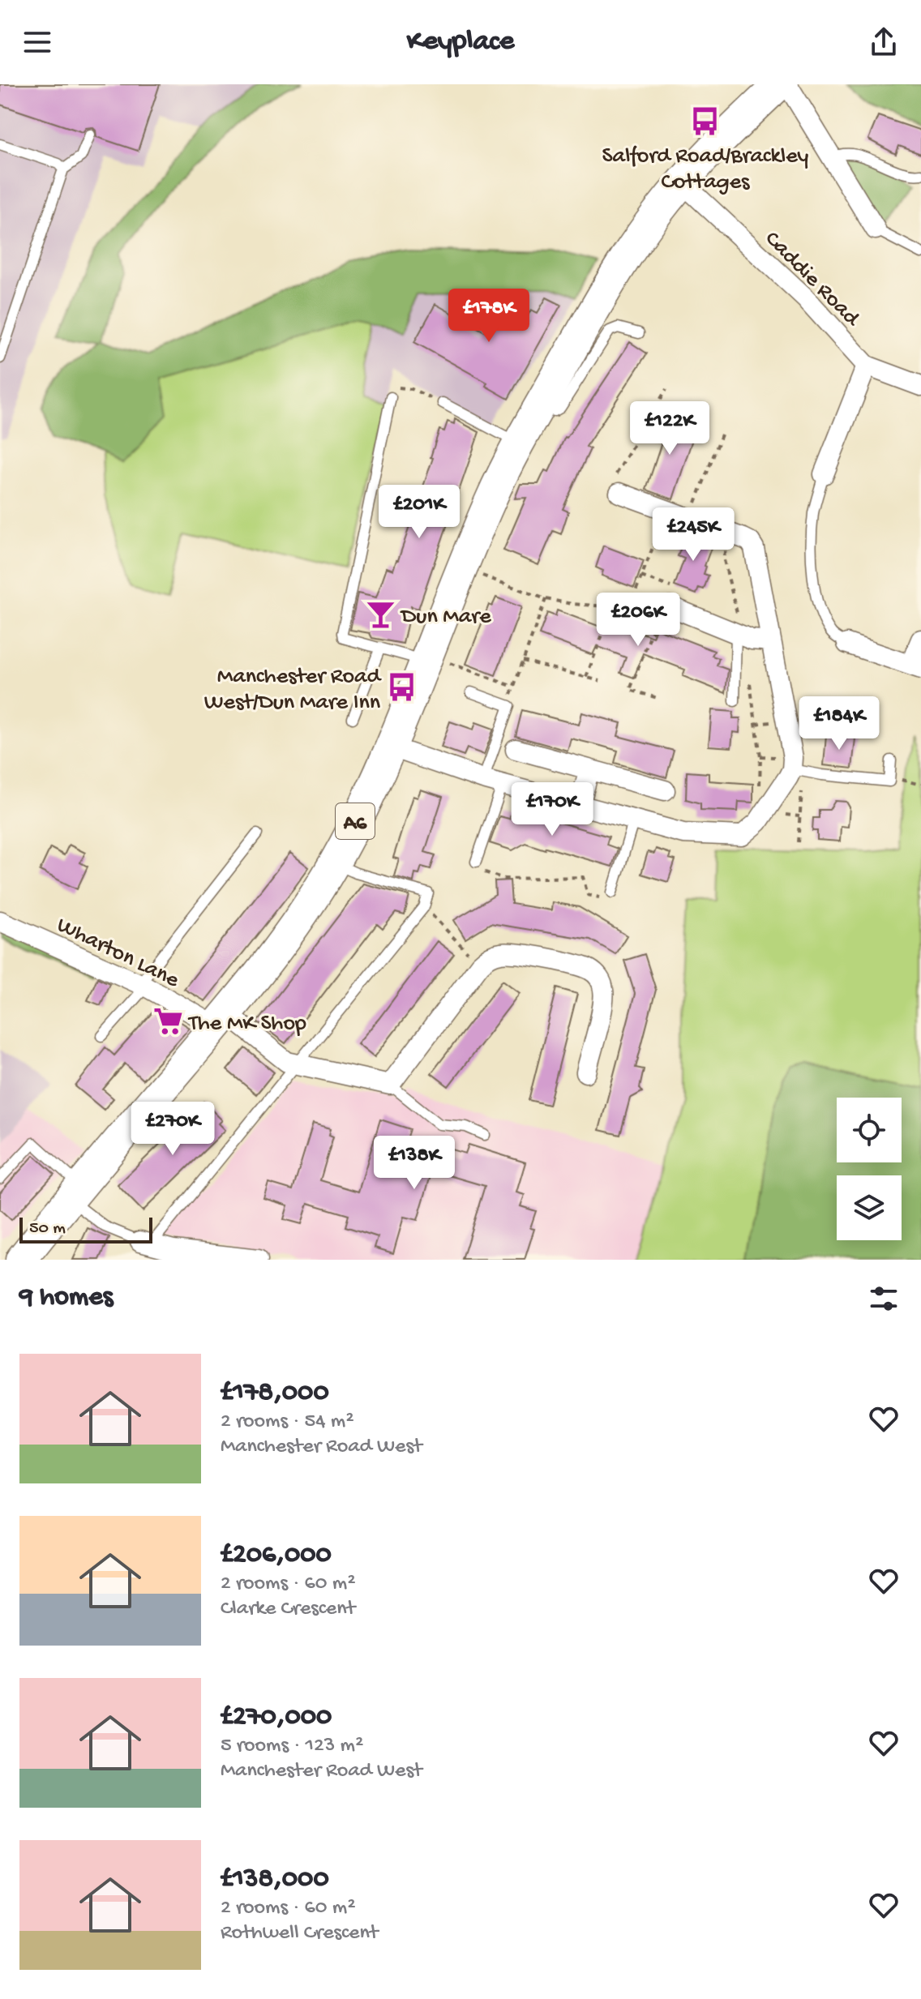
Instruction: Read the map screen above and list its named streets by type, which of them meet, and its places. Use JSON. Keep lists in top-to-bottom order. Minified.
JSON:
{"streets":{"main road":["A6"],"street":["Caddie Road","Wharton Lane"]},"crossings":[["Caddie Road","A6"],["A6","Wharton Lane"]],"places":{"bus stop":["Salford Road/Brackley Cottages","Manchester Road West/Dun Mare Inn"],"bar":["Dun Mare"],"supermarket":["The MK Shop"]},"scale_bar":"50 m","page":{"header":"Keyplace","price":["£178K","£122K","£201K","£245K","£206K","£184K","£170K","£270K","£138K"],"scale":"50 m","heading":"9 homes","list":[{"name":"£178,000","note":"2 rooms · 54 m² · Manchester Road West"},{"name":"£206,000","note":"2 rooms · 60 m² · Clarke Crescent"},{"name":"£270,000","note":"5 rooms · 123 m² · Manchester Road West"},{"name":"£138,000","note":"2 rooms · 60 m² · Rothwell Crescent"}]}}
